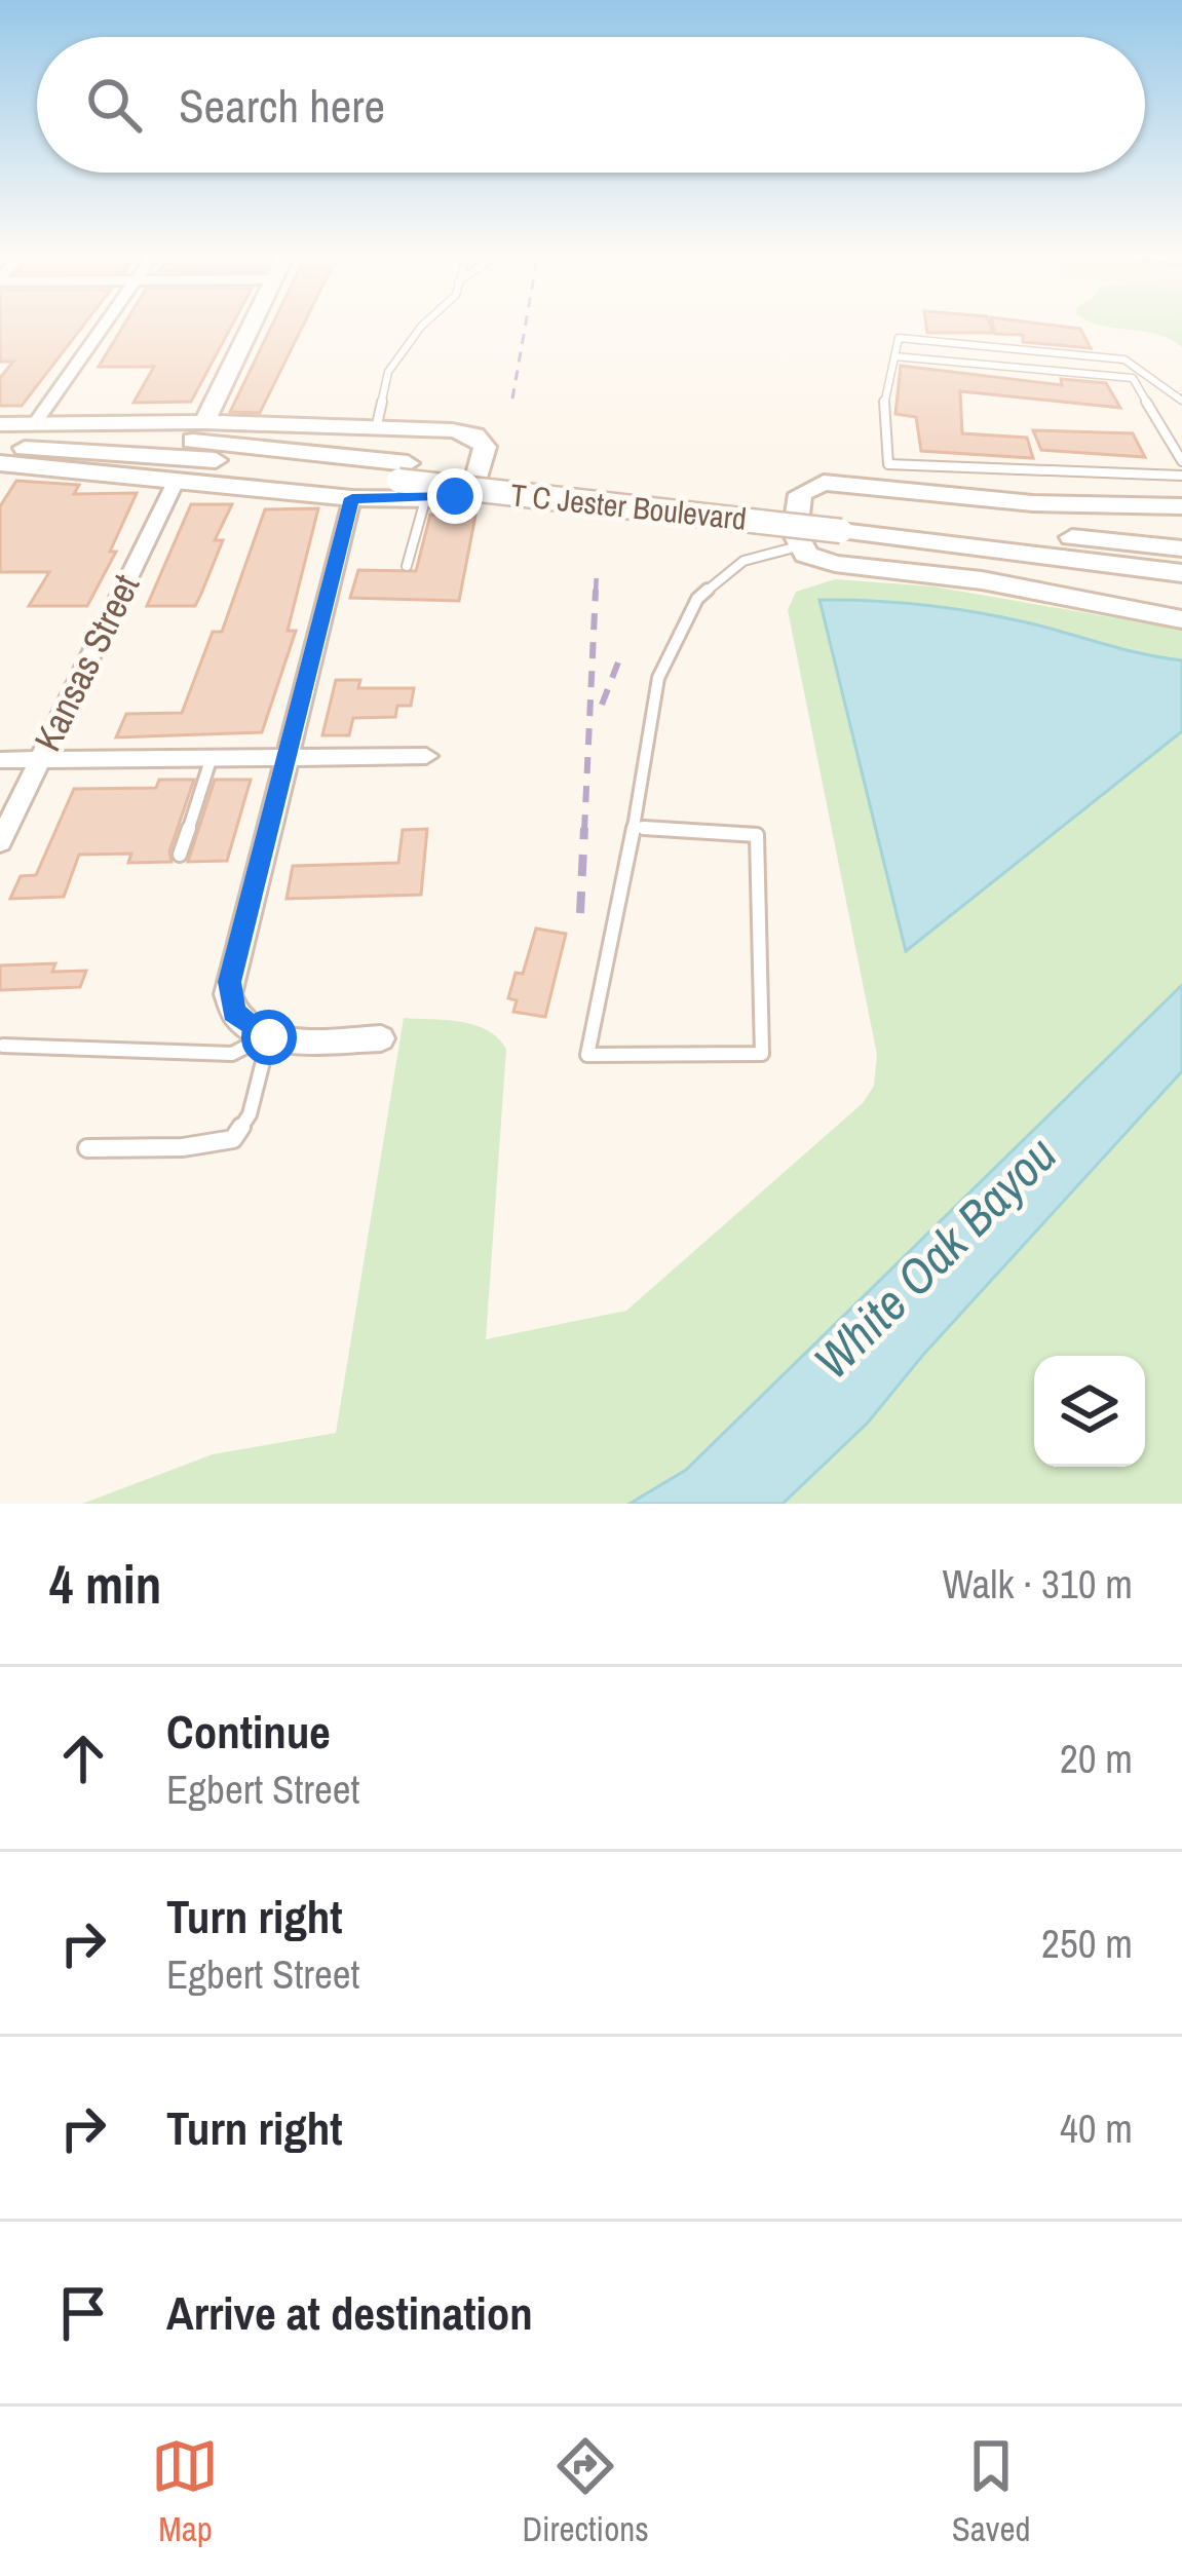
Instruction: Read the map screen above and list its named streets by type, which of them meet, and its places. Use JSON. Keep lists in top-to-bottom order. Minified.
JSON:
{"streets":{"main road":["T C Jester Boulevard"],"street":["Kansas Street"]},"water":["White Oak Bayou"],"page":{"search":"Search here","heading":["4 min","Walk · 310 m"],"list":[["Continue","Egbert Street","20 m"],["Turn right","Egbert Street","250 m"],["Turn right","40 m"],"Arrive at destination"],"nav":["Map","Directions","Saved"]}}
